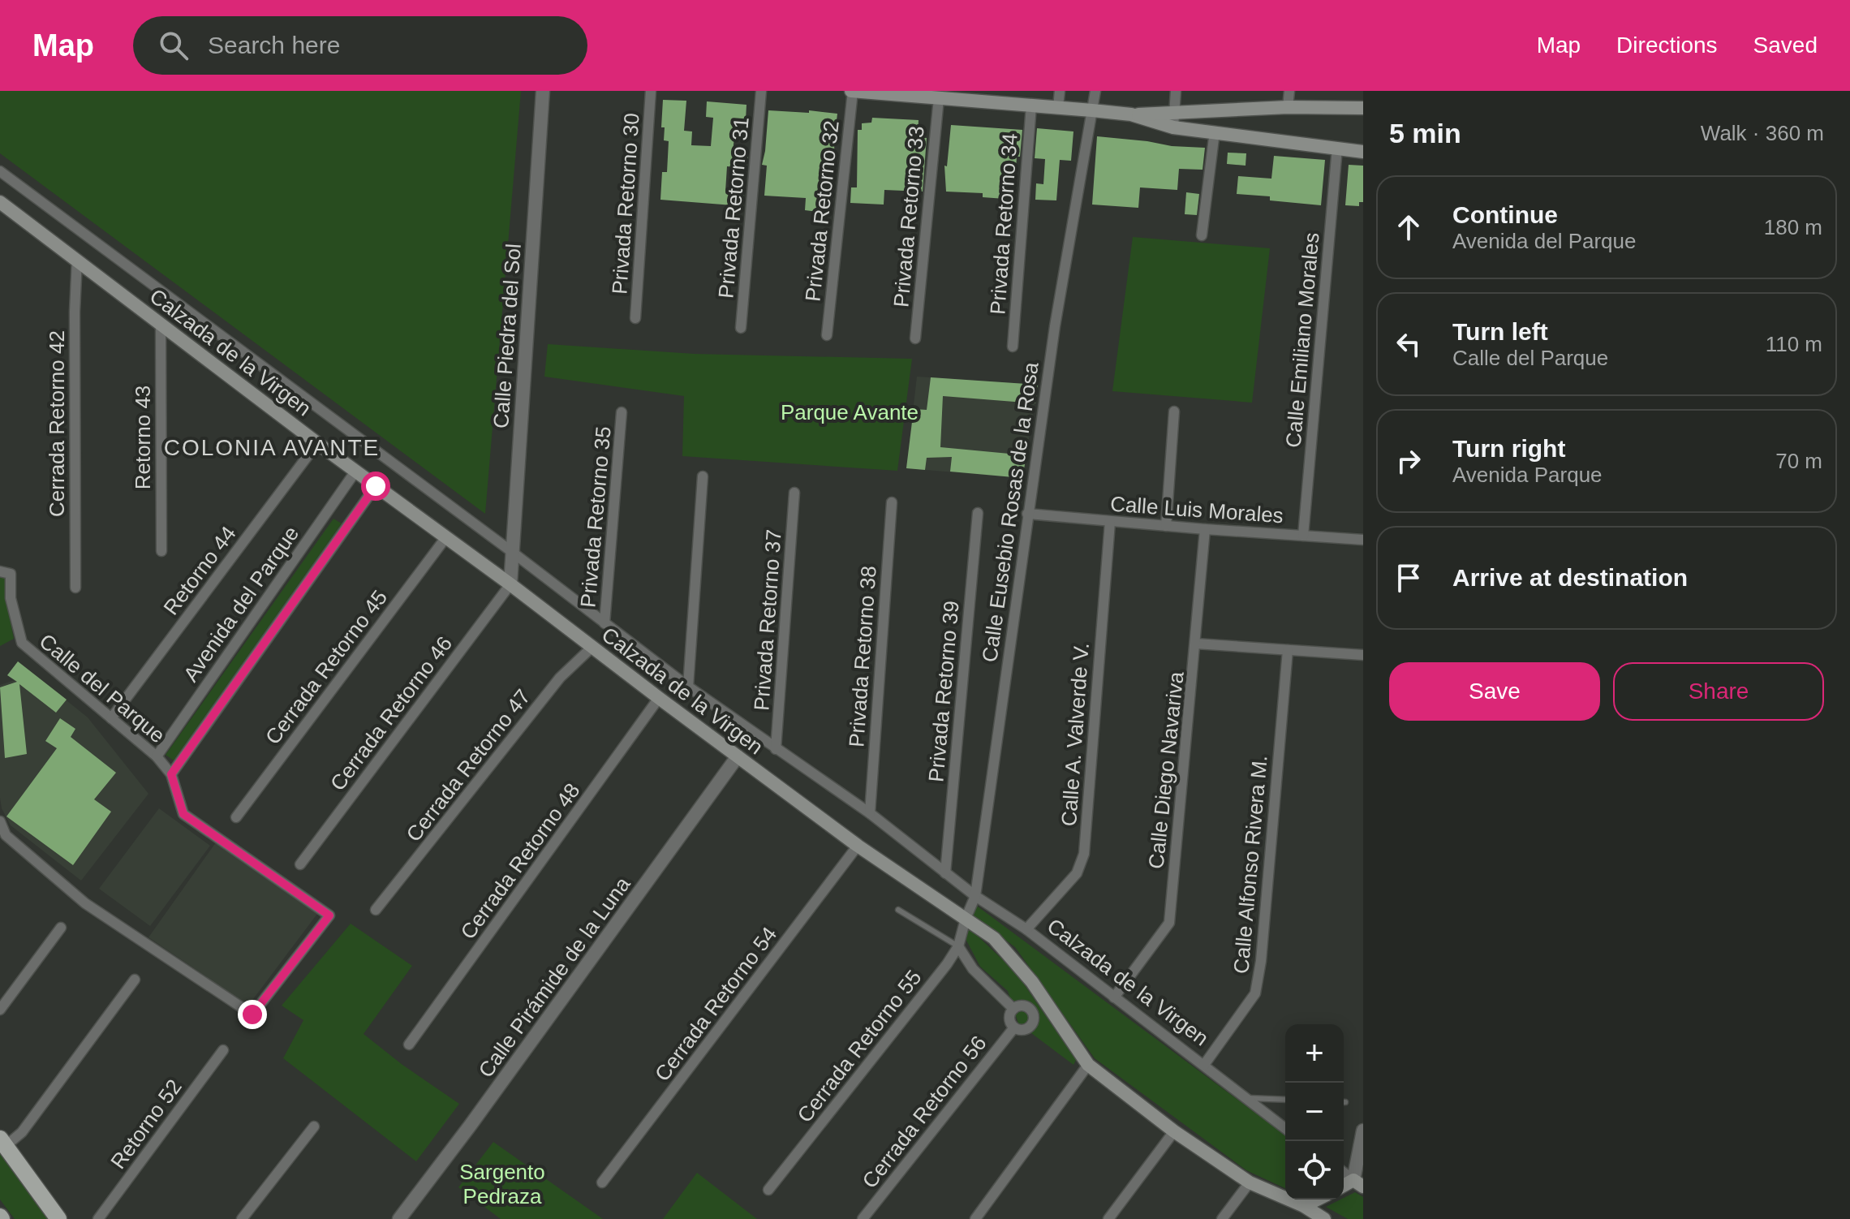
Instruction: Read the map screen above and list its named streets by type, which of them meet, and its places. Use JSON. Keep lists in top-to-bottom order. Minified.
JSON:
{"streets":{"main road":["Calzada de la Virgen"],"street":["Privada Retorno 30","Privada Retorno 31","Privada Retorno 32","Privada Retorno 33","Privada Retorno 34","Calle Piedra del Sol","Calle Emiliano Morales","Cerrada Retorno 42","Retorno 43","Calle Luis Morales","Calle Eusebio Rosas de la Rosa","Privada Retorno 35","Retorno 44","Avenida del Parque","Privada Retorno 37","Privada Retorno 38","Cerrada Retorno 45","Calle del Parque","Privada Retorno 39","Cerrada Retorno 46","Calle A. Valverde V.","Cerrada Retorno 47","Calle Diego Navariva","Cerrada Retorno 48","Calle Alfonso Rivera M.","Calle Pirámide de la Luna","Cerrada Retorno 54","Cerrada Retorno 55","Cerrada Retorno 56","Retorno 52"]},"crossings":[["Calle Piedra del Sol","Calzada de la Virgen"],["Calle Piedra del Sol","Cerrada Retorno 46"],["Calle Emiliano Morales","Calle Luis Morales"],["Calzada de la Virgen","Cerrada Retorno 42"],["Calzada de la Virgen","Retorno 43"],["Calzada de la Virgen","Calle Eusebio Rosas de la Rosa"],["Calzada de la Virgen","Privada Retorno 35"],["Calzada de la Virgen","Retorno 44"],["Calzada de la Virgen","Avenida del Parque"],["Calzada de la Virgen","Privada Retorno 37"],["Calzada de la Virgen","Privada Retorno 38"],["Calzada de la Virgen","Cerrada Retorno 45"],["Calzada de la Virgen","Privada Retorno 39"],["Calzada de la Virgen","Cerrada Retorno 46"],["Calzada de la Virgen","Calle A. Valverde V."],["Calzada de la Virgen","Cerrada Retorno 47"],["Calzada de la Virgen","Calle Diego Navariva"],["Calzada de la Virgen","Cerrada Retorno 48"],["Calzada de la Virgen","Calle Alfonso Rivera M."],["Calzada de la Virgen","Calle Pirámide de la Luna"],["Calzada de la Virgen","Cerrada Retorno 54"],["Calzada de la Virgen","Cerrada Retorno 55"],["Calle Luis Morales","Calle Eusebio Rosas de la Rosa"],["Calle Luis Morales","Calle A. Valverde V."],["Calle Luis Morales","Calle Diego Navariva"],["Calle Eusebio Rosas de la Rosa","Cerrada Retorno 55"],["Retorno 44","Calle del Parque"],["Avenida del Parque","Calle del Parque"]],"districts":["COLONIA AVANTE"],"parks":["Parque Avante","Sargento Pedraza"],"page":{"header":"Map","search":"Search here","nav":["Map","Directions","Saved"],"heading":["5 min","Walk · 360 m"],"list":[["Continue","Avenida del Parque","180 m"],["Turn left","Calle del Parque","110 m"],["Turn right","Avenida Parque","70 m"],"Arrive at destination"],"buttons":["Save","Share"],"map_buttons":["+","−"]}}
